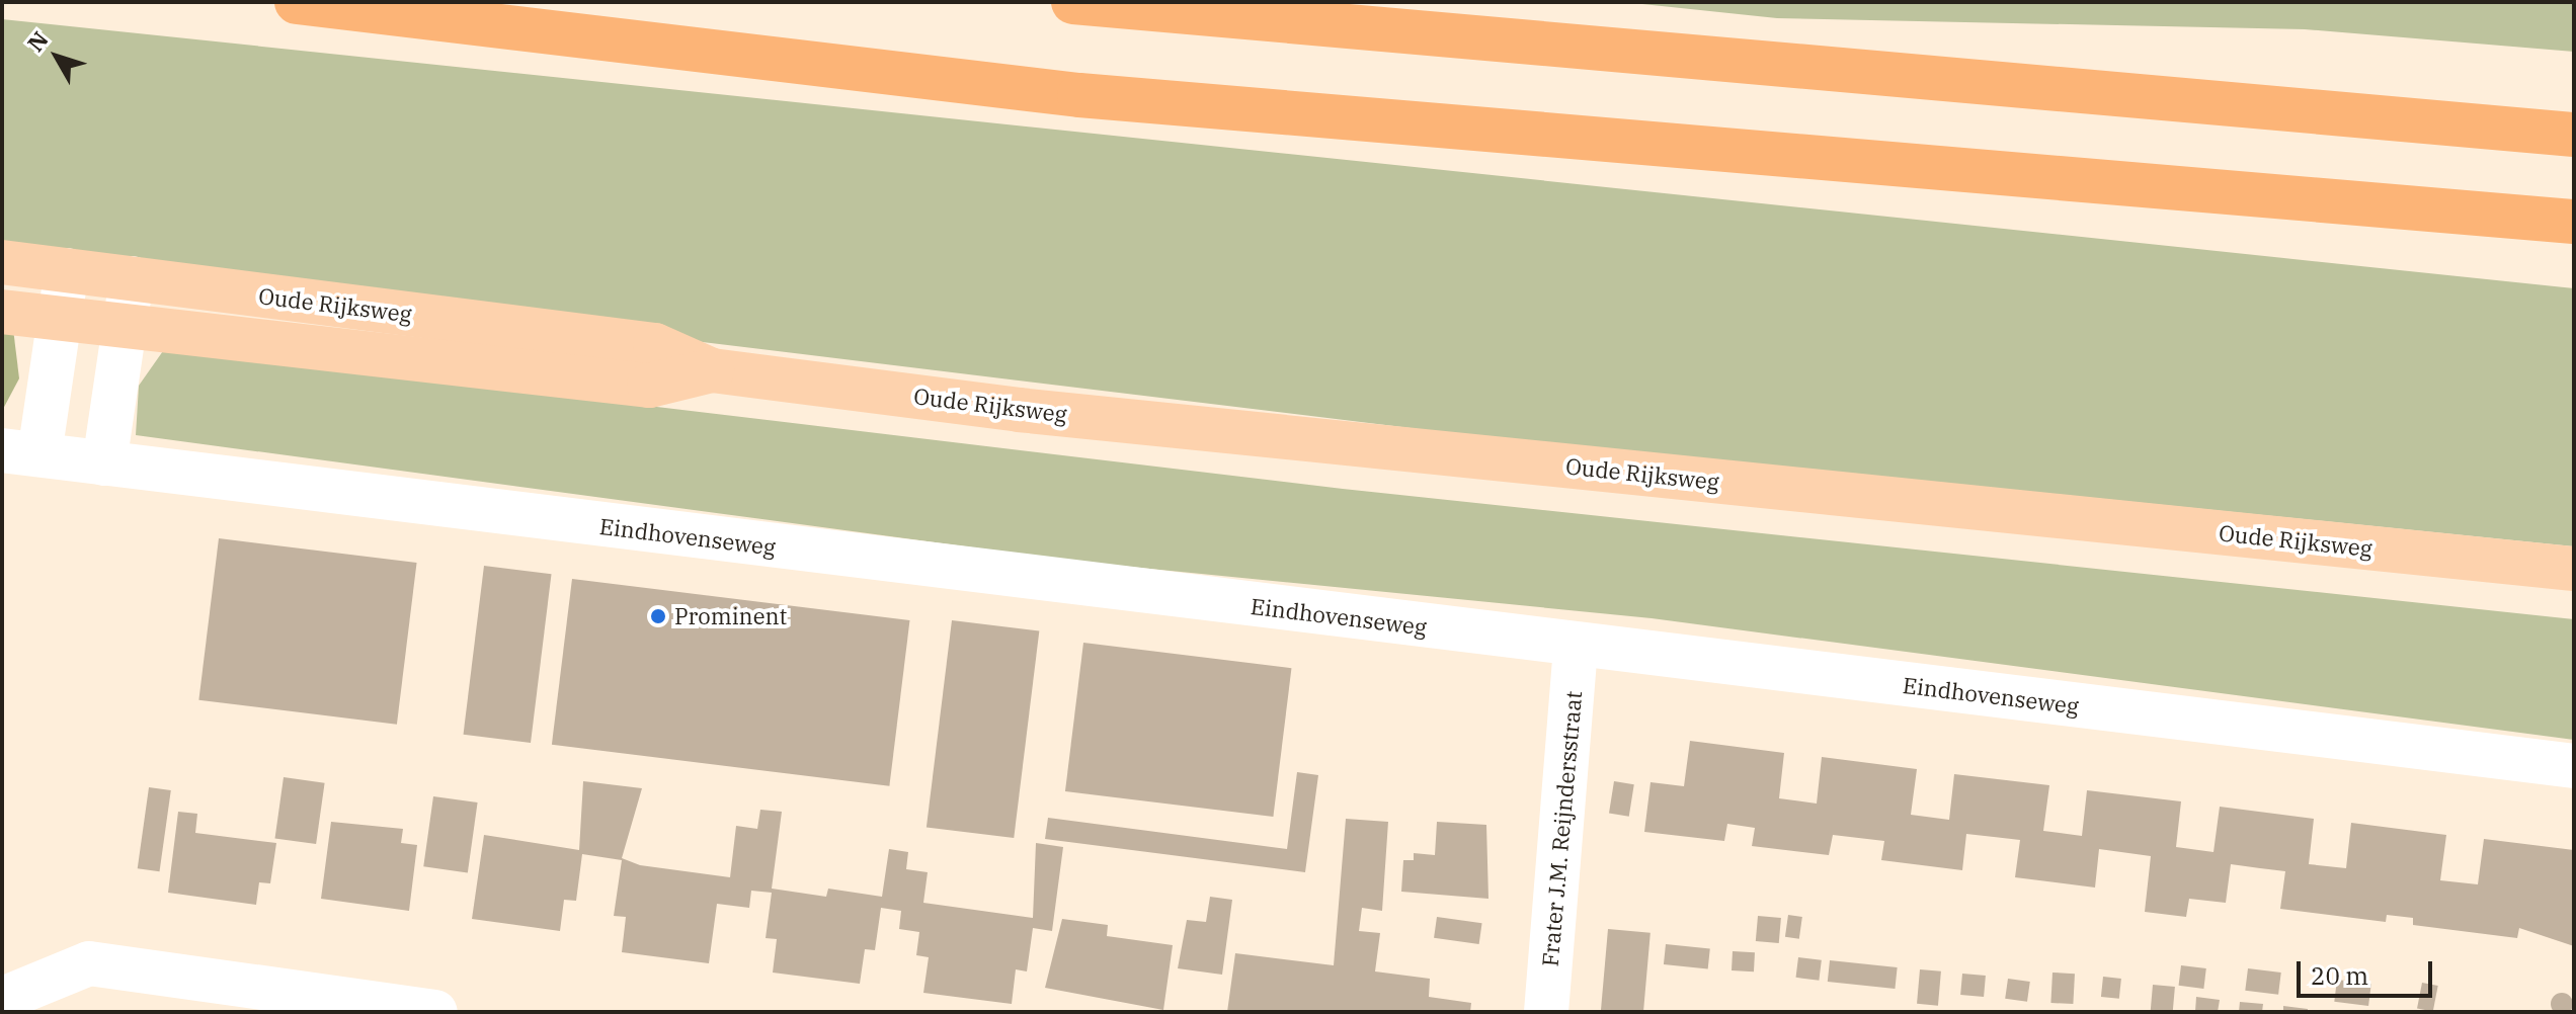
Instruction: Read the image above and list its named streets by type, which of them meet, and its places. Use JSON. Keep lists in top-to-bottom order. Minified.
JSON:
{"streets":{"main road":["Oude Rijksweg"],"street":["Eindhovenseweg","Frater J.M. Reijndersstraat"]},"crossings":[["Oude Rijksweg","Eindhovenseweg"],["Eindhovenseweg","Frater J.M. Reijndersstraat"]],"places":["Prominent"],"scale_bar":"20 m","north":"top left"}
